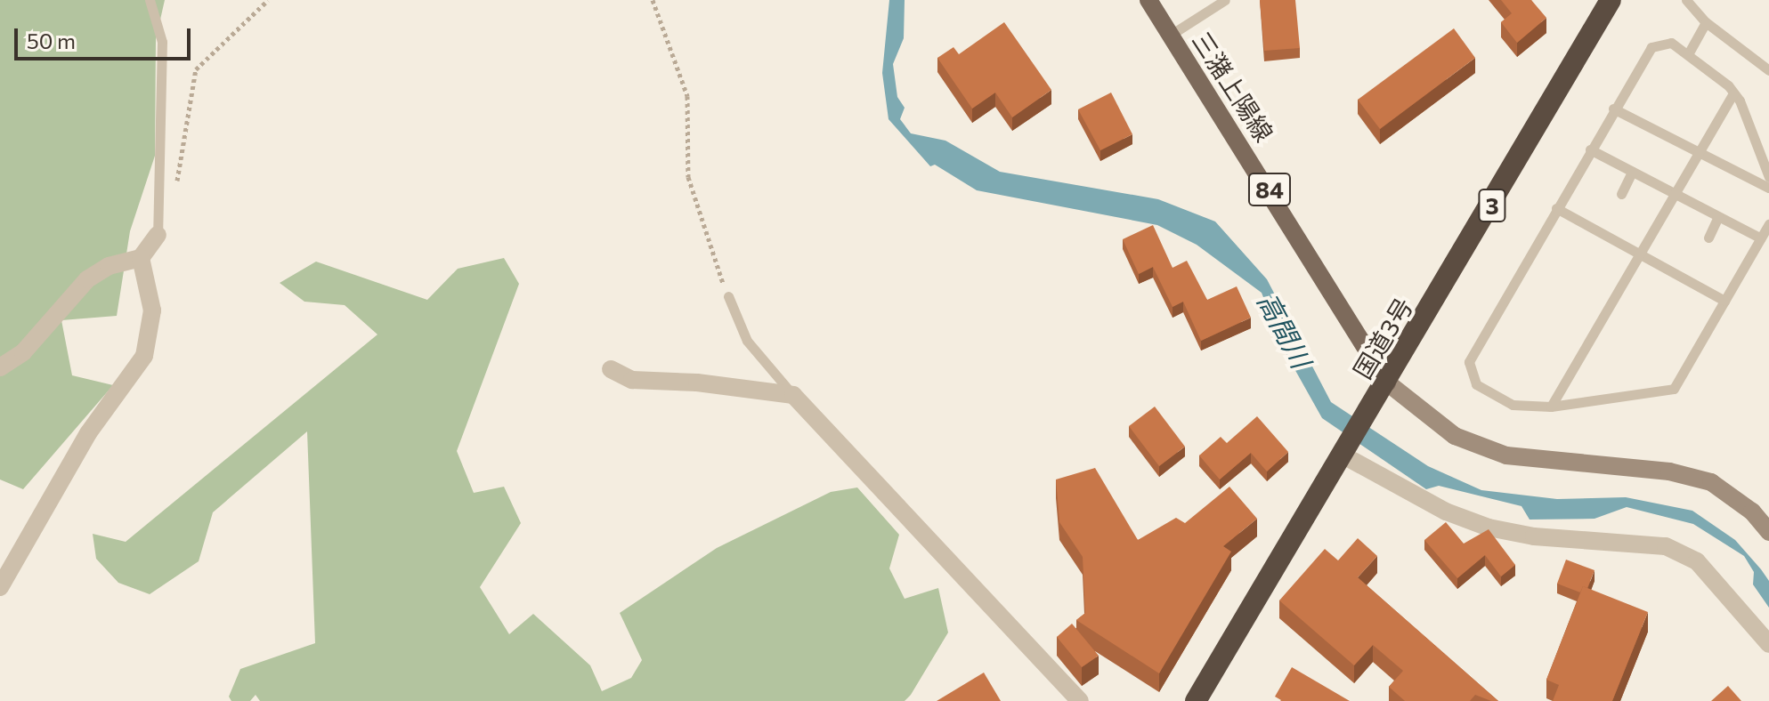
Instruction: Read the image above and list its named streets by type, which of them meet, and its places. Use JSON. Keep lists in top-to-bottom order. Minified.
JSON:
{"streets":{"highway":["3","国道3号"],"main road":["三潴上陽線","84"]},"crossings":[["三潴上陽線","国道3号"]],"water":["高間川"],"scale_bar":"50 m"}
